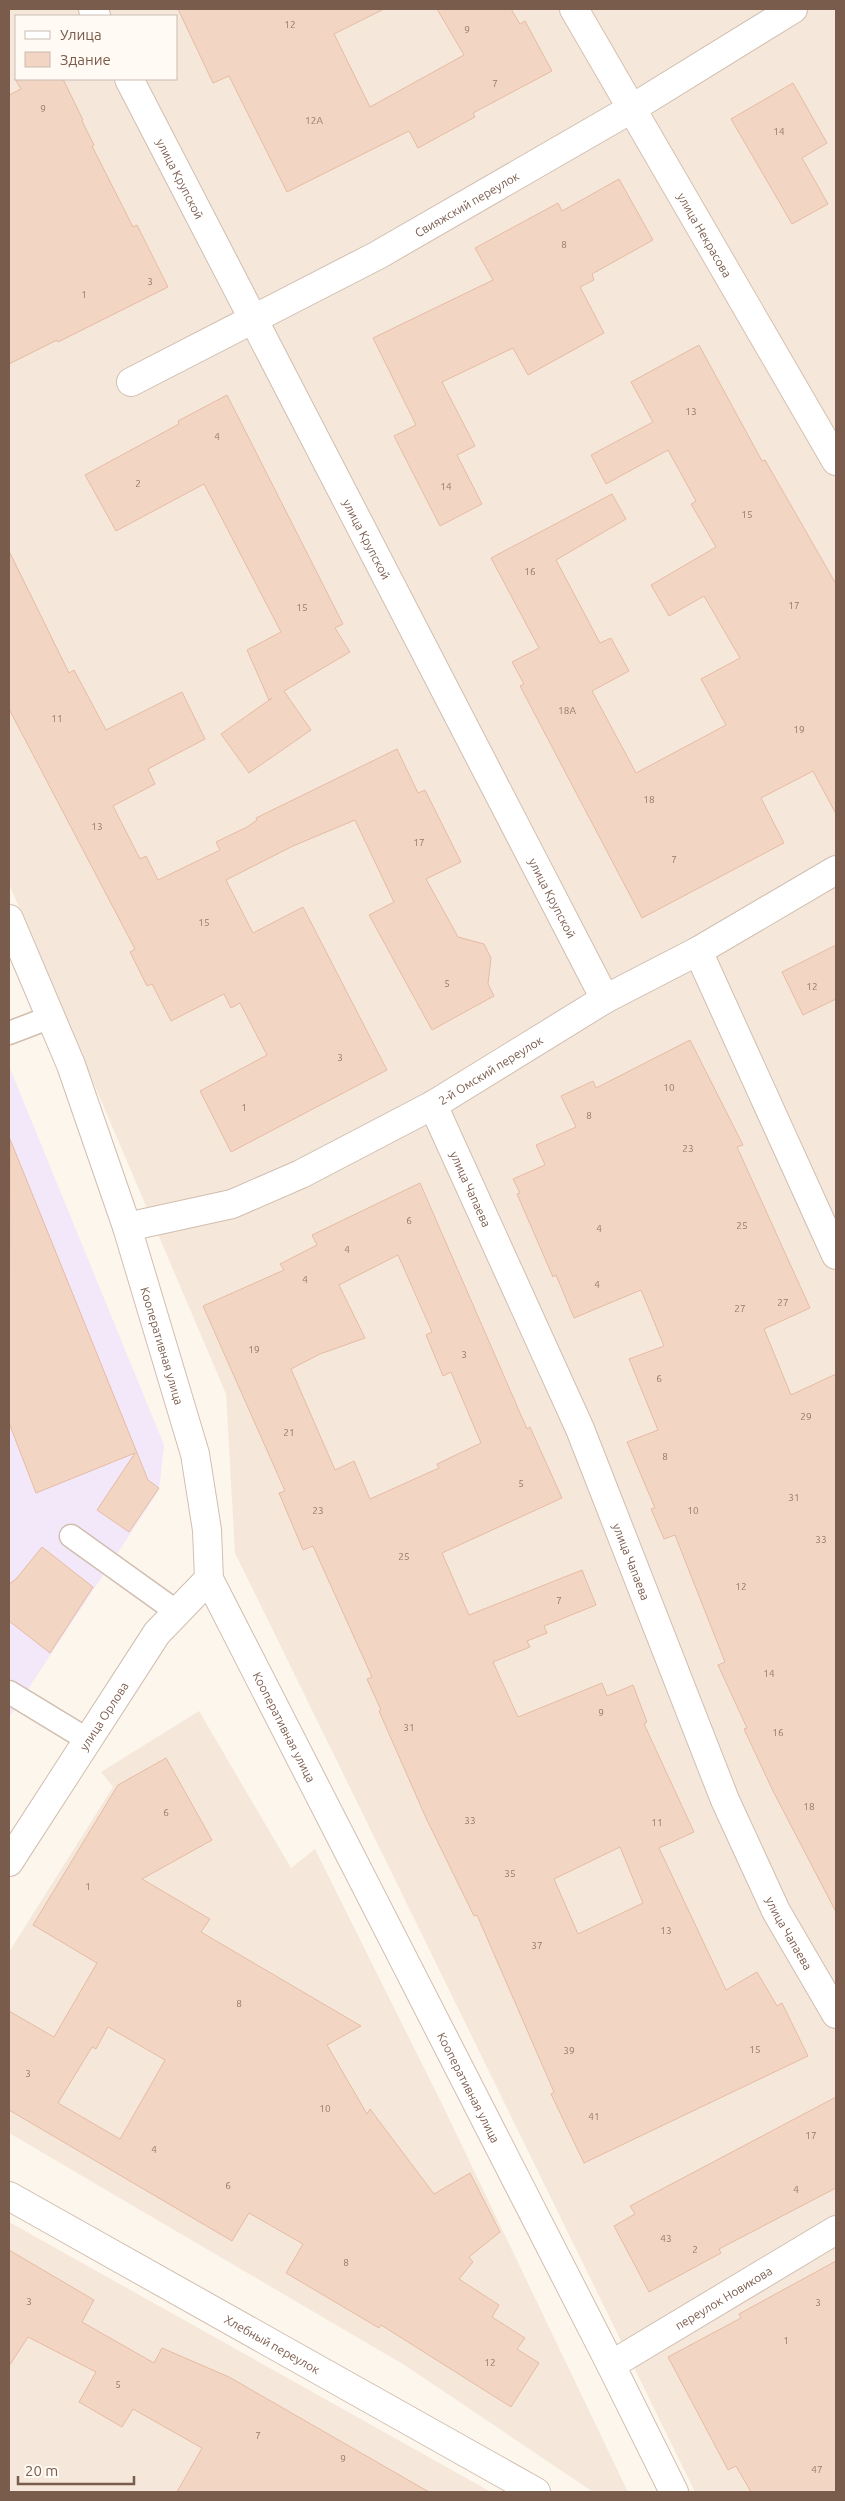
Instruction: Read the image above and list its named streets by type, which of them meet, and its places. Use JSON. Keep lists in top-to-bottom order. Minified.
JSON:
{"streets":{"street":["улица Крупской","Свияжский переулок","улица Некрасова","2-й Омский переулок","улица Чапаева","Кооперативная улица","улица Орлова","переулок Новикова","Хлебный переулок"]},"crossings":[["улица Крупской","Свияжский переулок"],["улица Крупской","2-й Омский переулок"],["Свияжский переулок","улица Некрасова"],["2-й Омский переулок","улица Чапаева"],["2-й Омский переулок","Кооперативная улица"],["Кооперативная улица","улица Орлова"],["Кооперативная улица","переулок Новикова"]],"house_numbers":["12","9","7","9","12А","14","8","3","1","13","4","2","14","15","16","17","15","18А","11","19","18","13","17","7","15","5","12","3","10","1","8","23","6","25","4","4","4","4","27","27","19","3","6","29","21","8","5","31","23","10","33","25","12","7","14","9","31","16","18","6","33","11","35","1","13","37","8","15","39","3","10","41","17","4","6","4","43","2","8","3","3","1","12","5","7","9","47"],"legend":["Улица","Здание"],"scale_bar":"20 m"}
